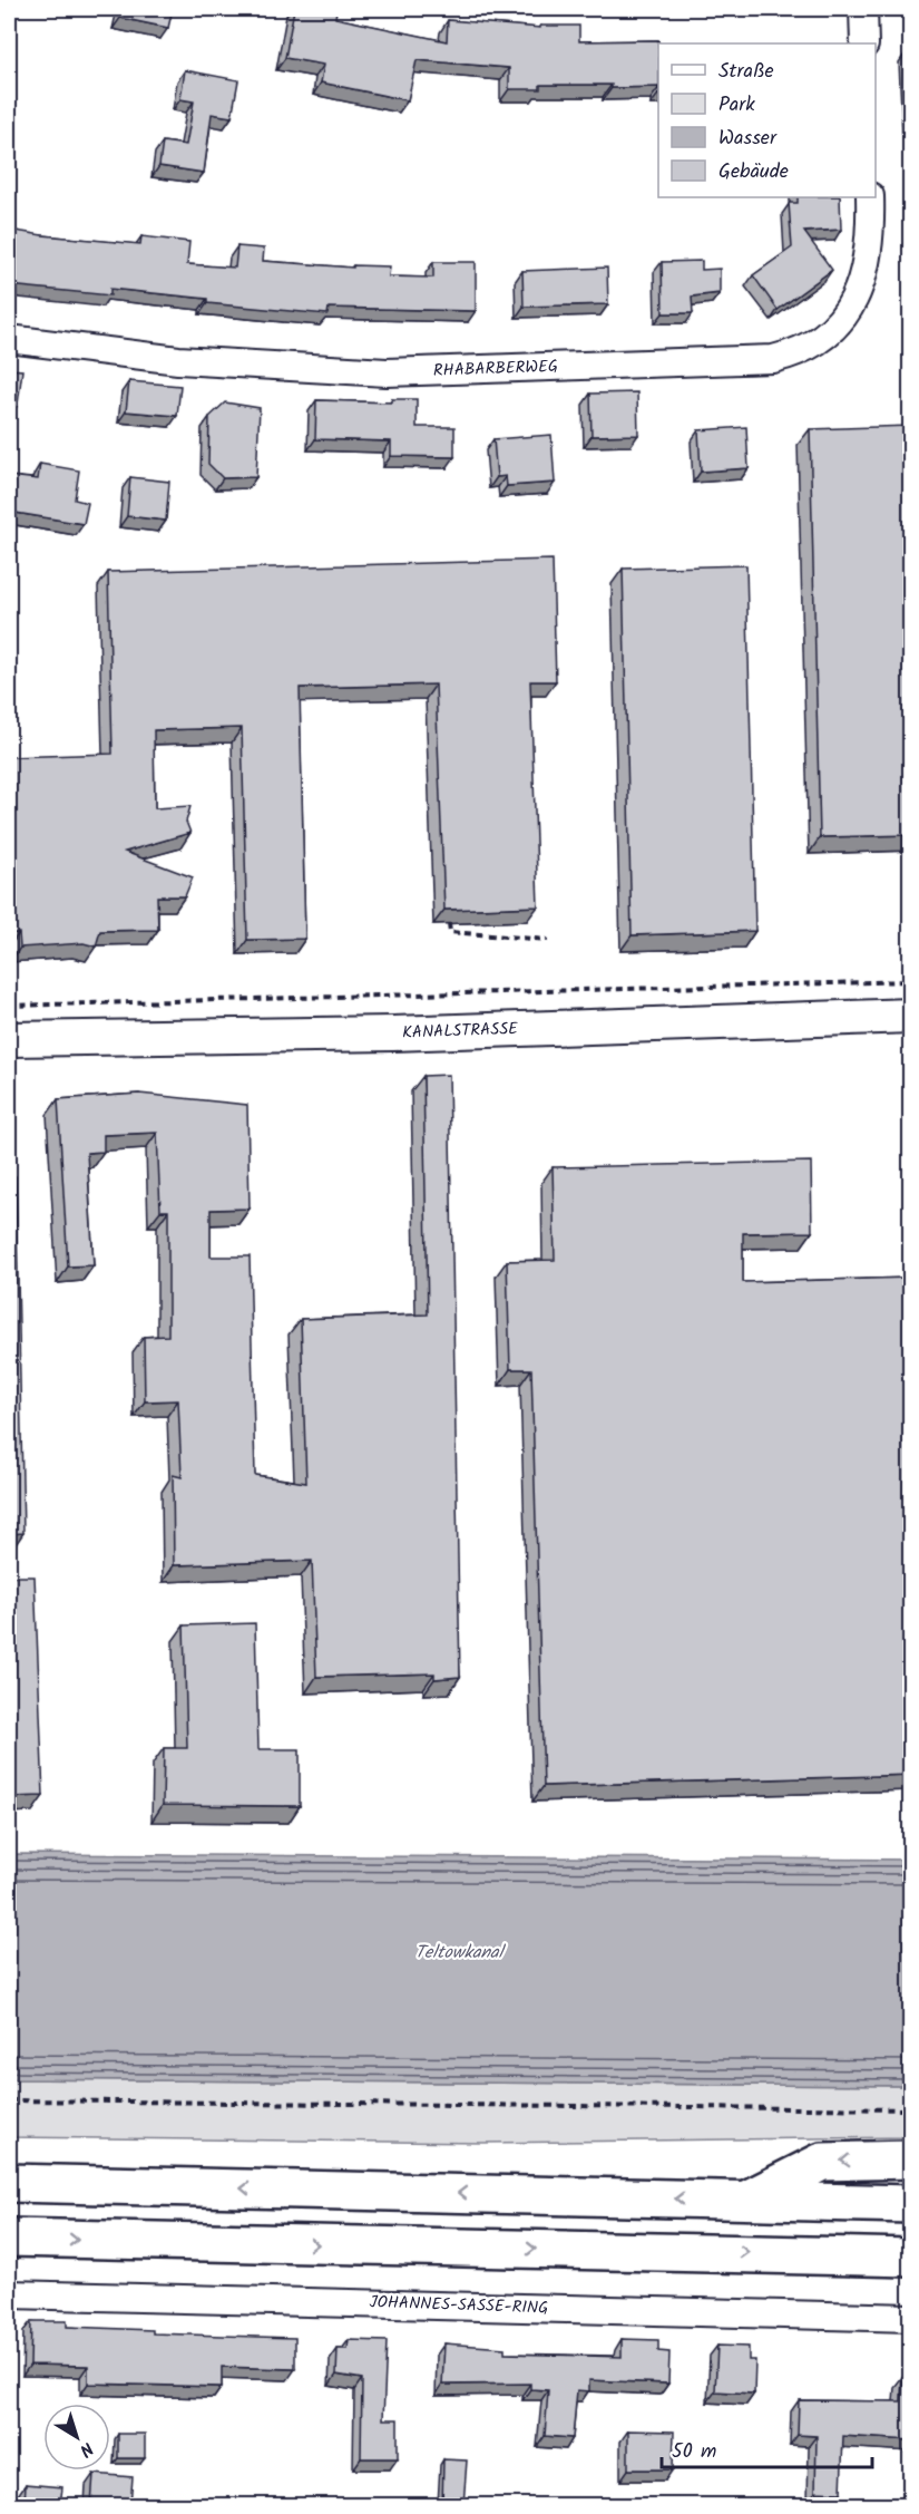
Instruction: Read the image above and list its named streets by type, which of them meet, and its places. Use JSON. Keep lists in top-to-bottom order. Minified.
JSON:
{"streets":{"street":["RHABARBERWEG","KANALSTRASSE","JOHANNES-SASSE-RING"]},"water":["Teltowkanal"],"legend":["Straße","Park","Wasser","Gebäude"],"scale_bar":"50 m","north":"bottom right"}
